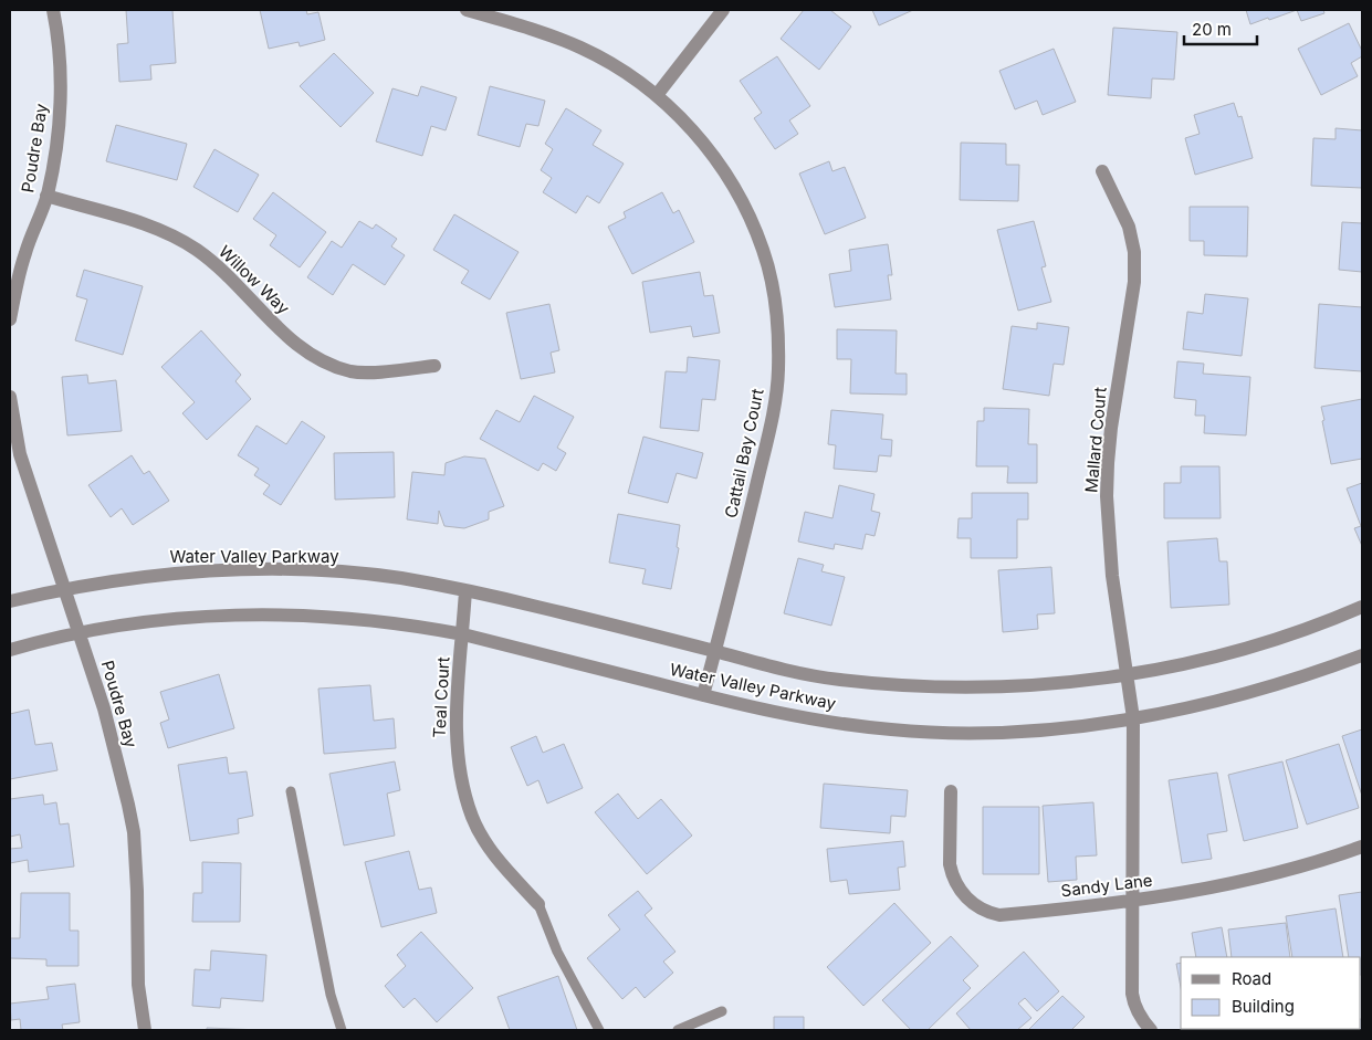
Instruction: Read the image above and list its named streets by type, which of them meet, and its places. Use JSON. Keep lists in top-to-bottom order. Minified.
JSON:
{"streets":{"street":["Poudre Bay","Willow Way","Mallard Court","Cattail Bay Court","Water Valley Parkway","Teal Court","Sandy Lane"]},"crossings":[["Poudre Bay","Willow Way"],["Poudre Bay","Water Valley Parkway"],["Mallard Court","Water Valley Parkway"],["Mallard Court","Sandy Lane"],["Cattail Bay Court","Water Valley Parkway"],["Water Valley Parkway","Teal Court"]],"legend":["Road","Building"],"scale_bar":"20 m"}
